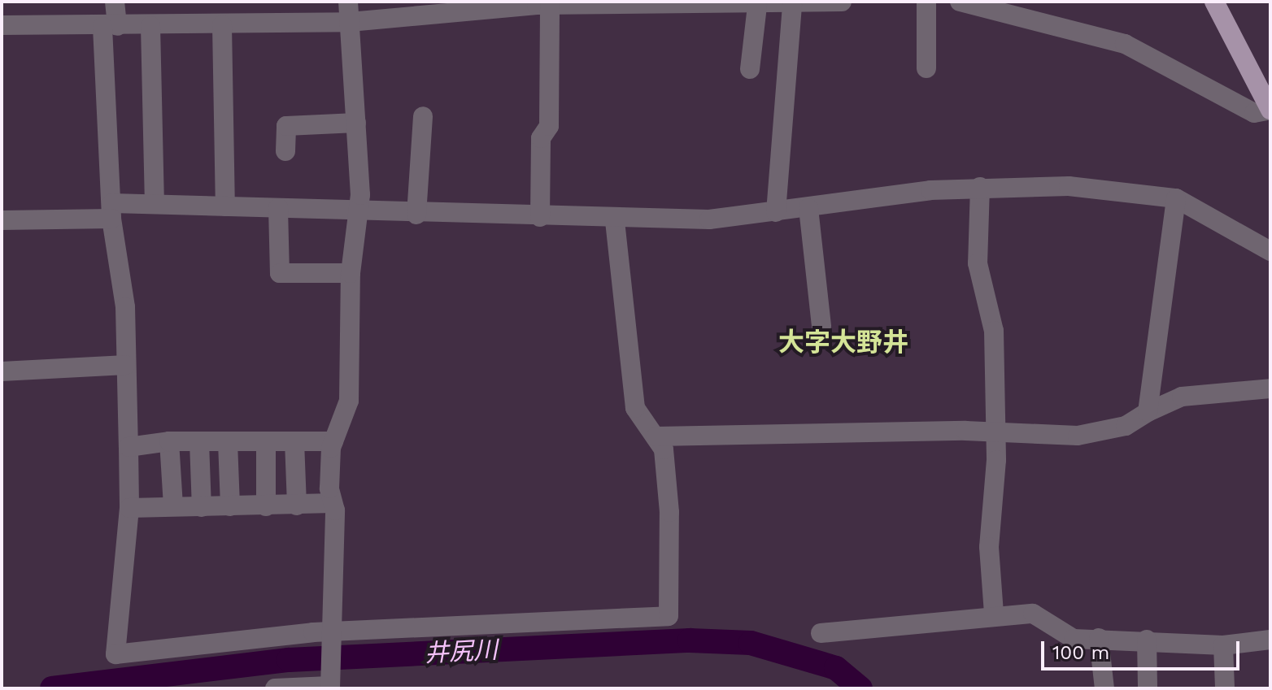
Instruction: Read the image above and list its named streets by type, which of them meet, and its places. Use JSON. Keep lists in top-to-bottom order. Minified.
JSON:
{"districts":["大字大野井"],"water":["井尻川"],"scale_bar":"100 m"}
